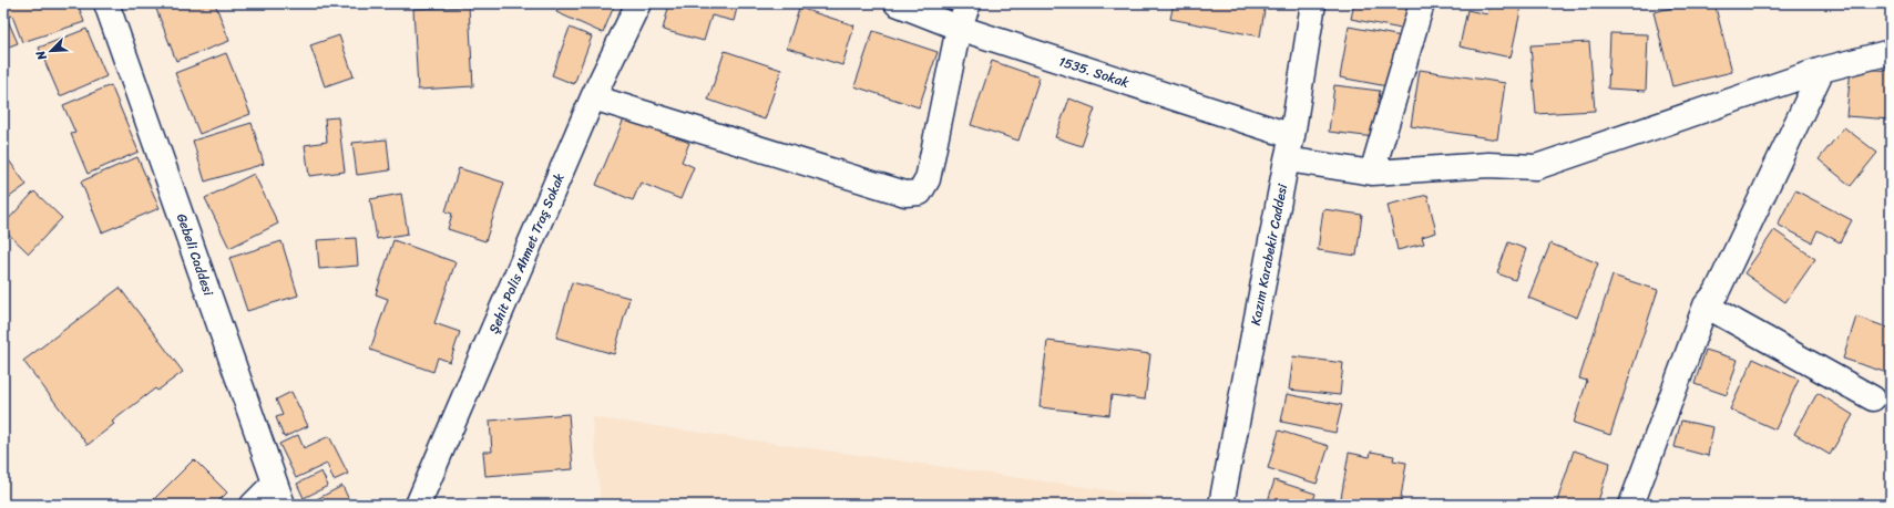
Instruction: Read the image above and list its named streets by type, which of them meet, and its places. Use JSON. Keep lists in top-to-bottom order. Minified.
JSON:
{"streets":{"street":["1535. Sokak","Şehit Polis Ahmet Traş Sokak","Gebeli Caddesi","Kazım Karabekir Caddesi"]},"crossings":[["1535. Sokak","Kazım Karabekir Caddesi"]],"north":"bottom left"}
